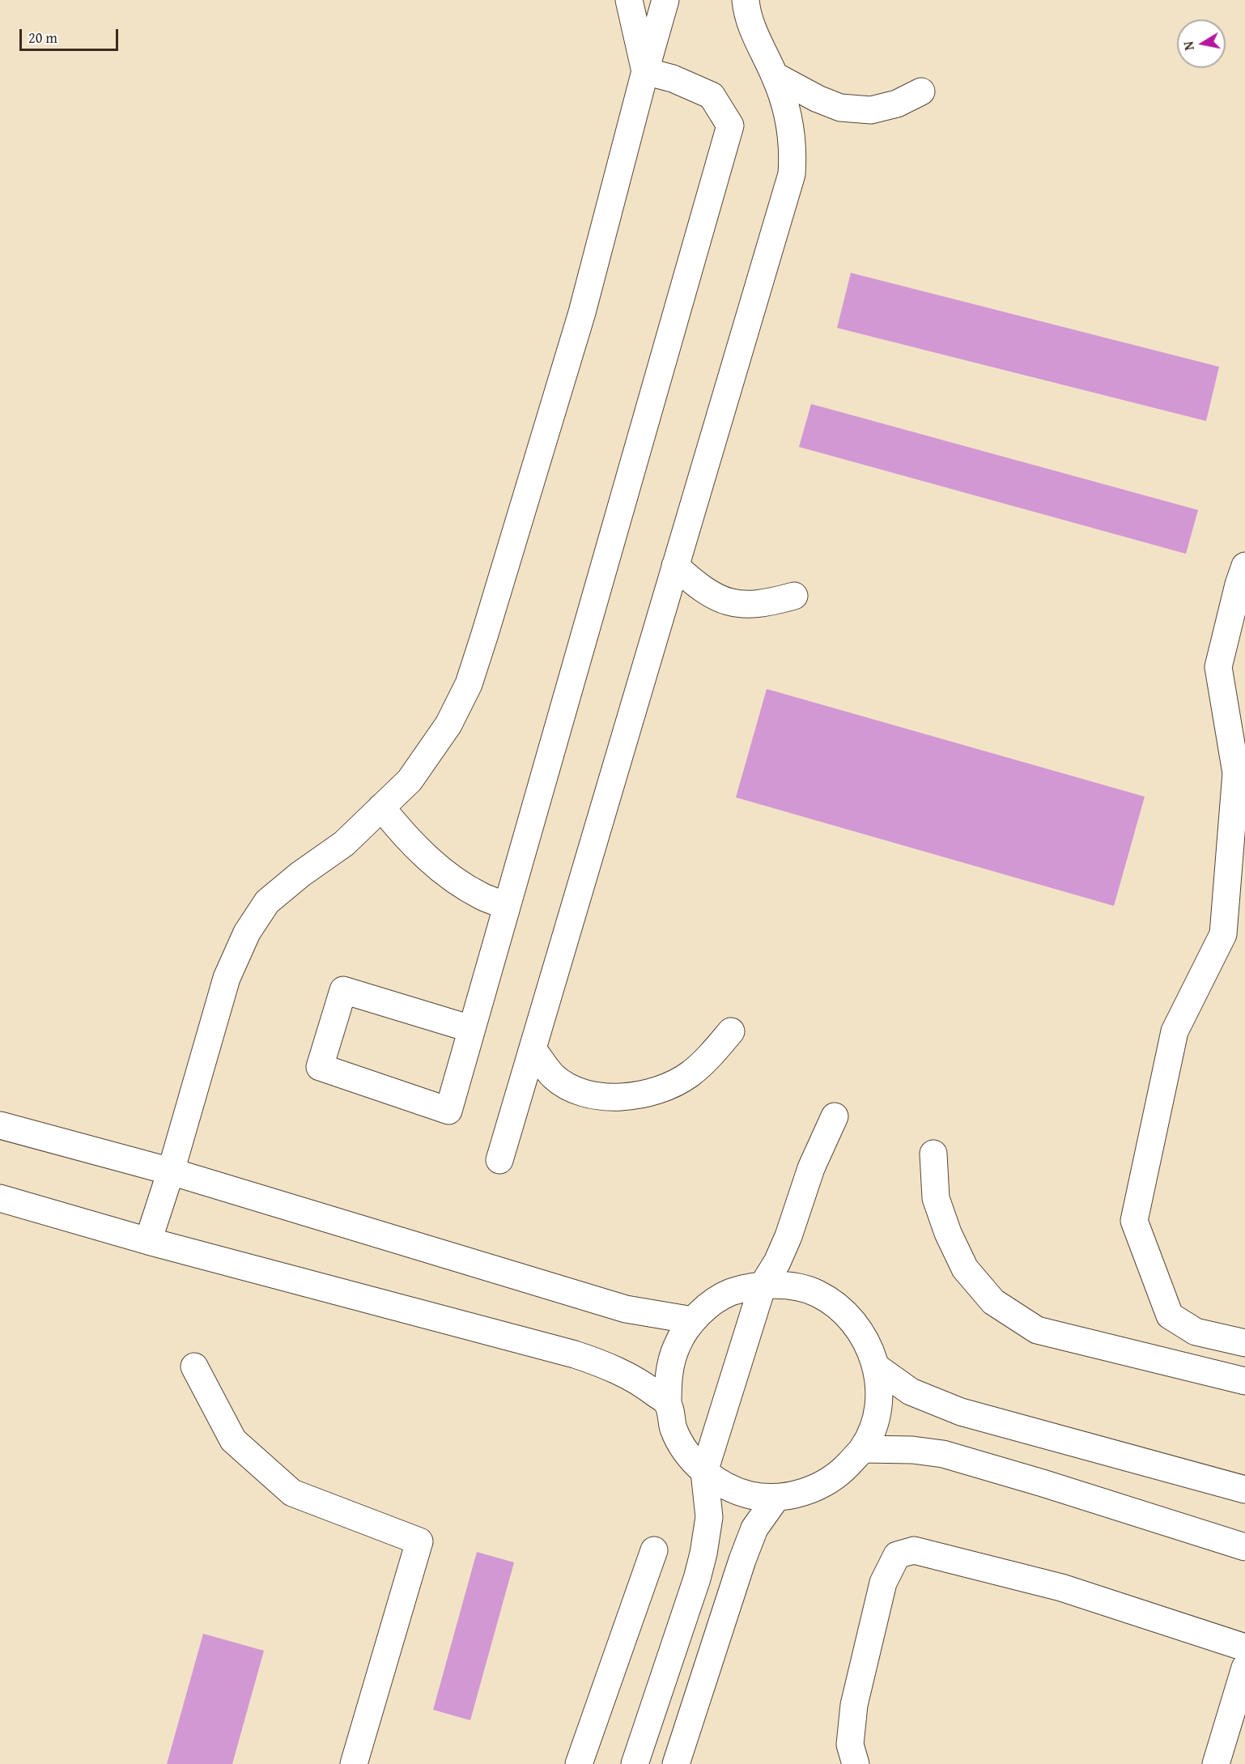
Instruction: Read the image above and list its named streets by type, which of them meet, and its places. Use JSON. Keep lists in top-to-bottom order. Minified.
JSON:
{"scale_bar":"20 m","north":"left"}
